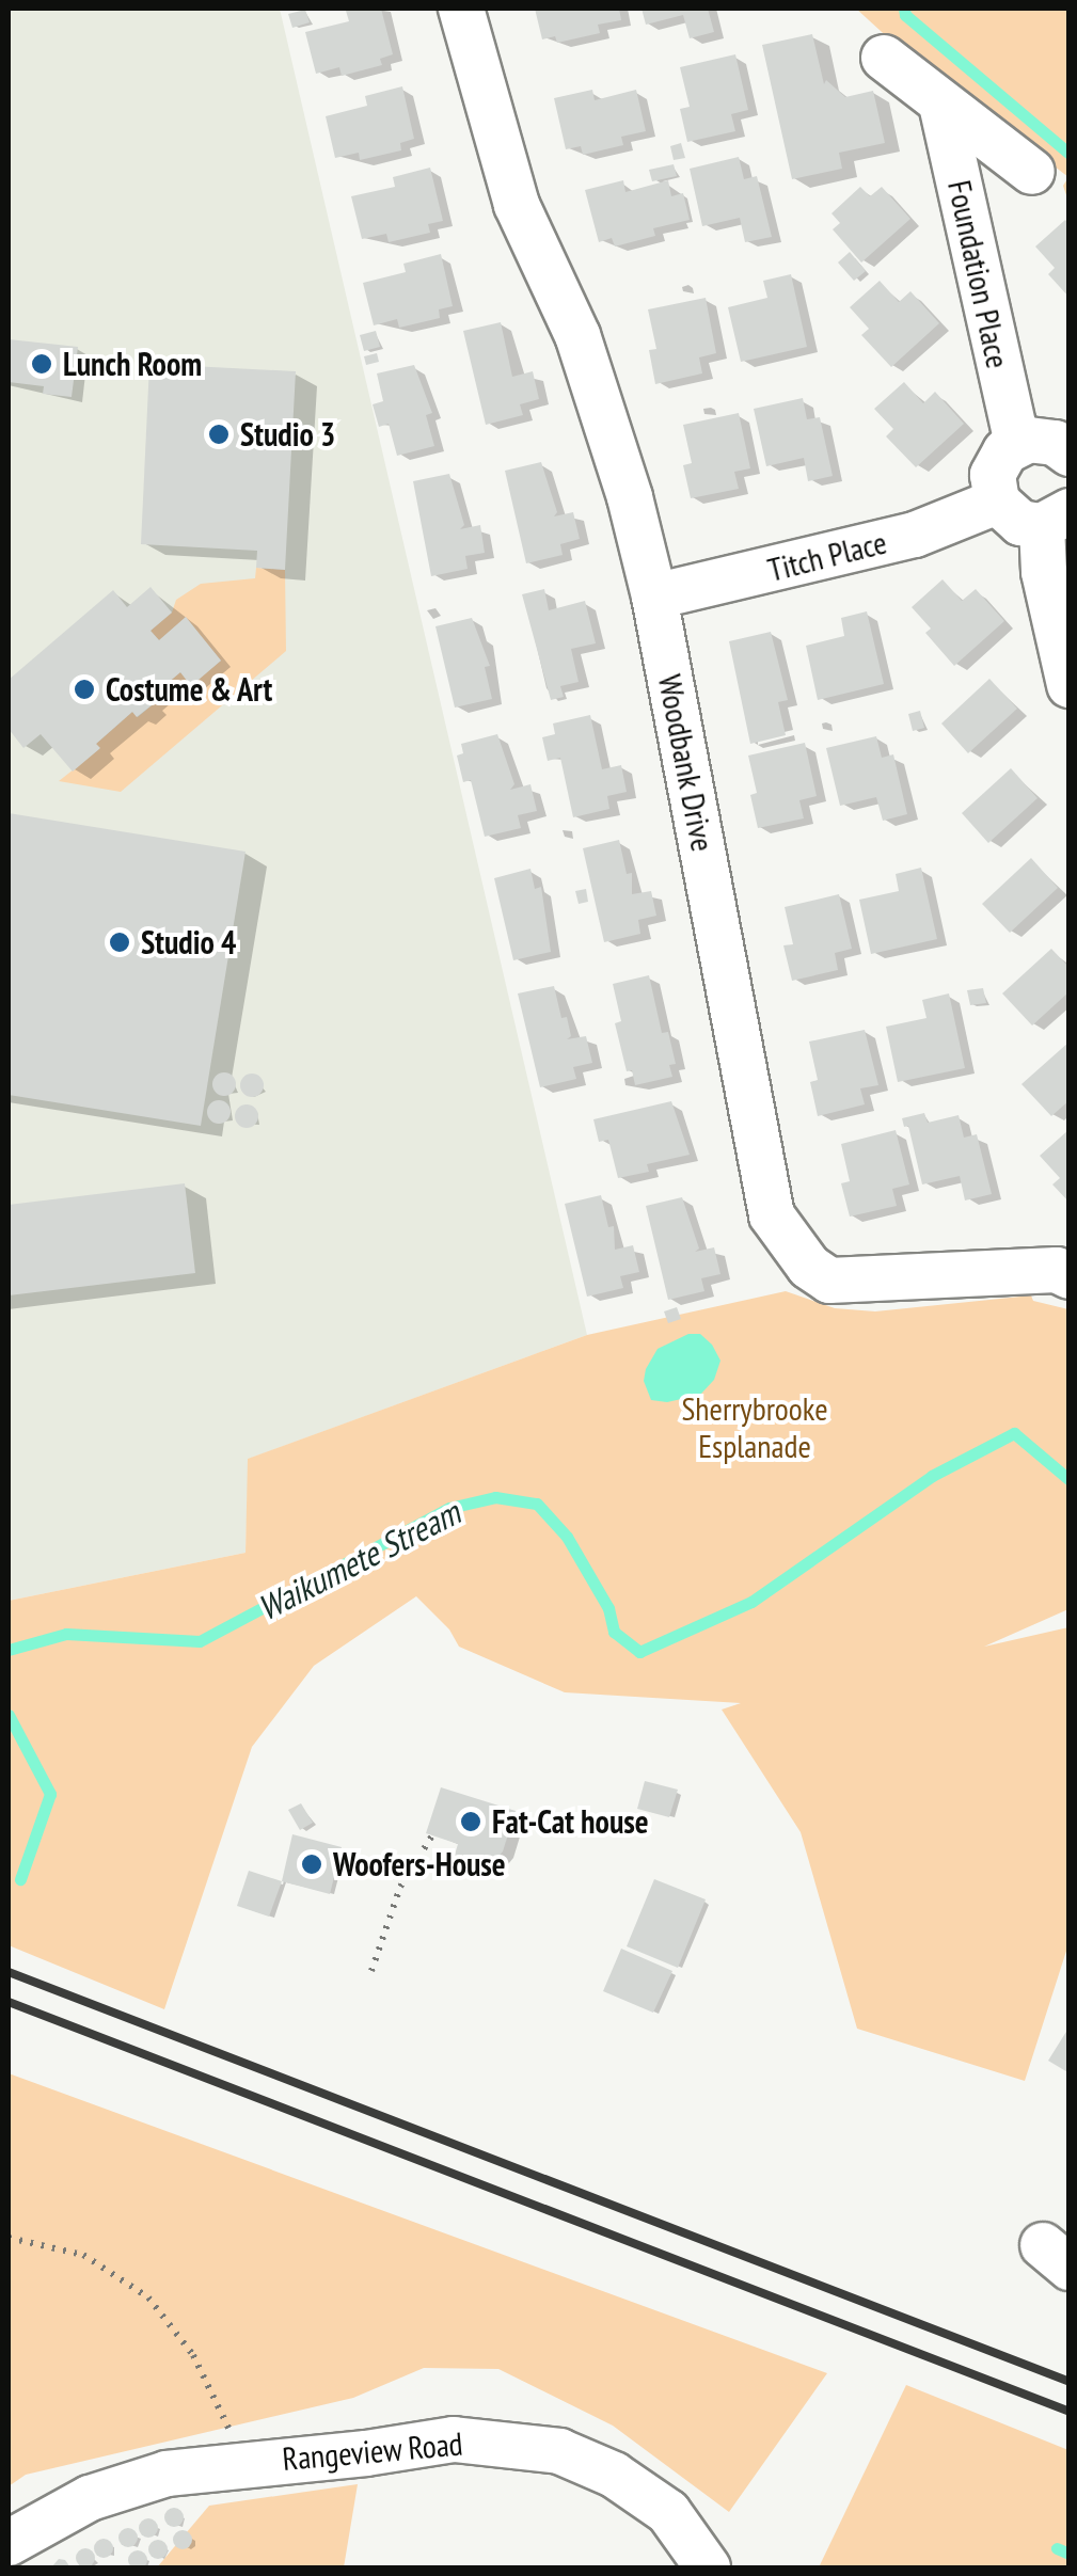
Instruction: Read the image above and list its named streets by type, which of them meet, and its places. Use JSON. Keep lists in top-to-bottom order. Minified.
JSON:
{"streets":{"street":["Foundation Place","Titch Place","Woodbank Drive","Rangeview Road"]},"crossings":[["Titch Place","Woodbank Drive"]],"water":["Waikumete Stream"],"parks":["Sherrybrooke Esplanade"],"places":["Lunch Room","Studio 3","Costume & Art","Studio 4","Fat-Cat house","Woofers-House"]}
